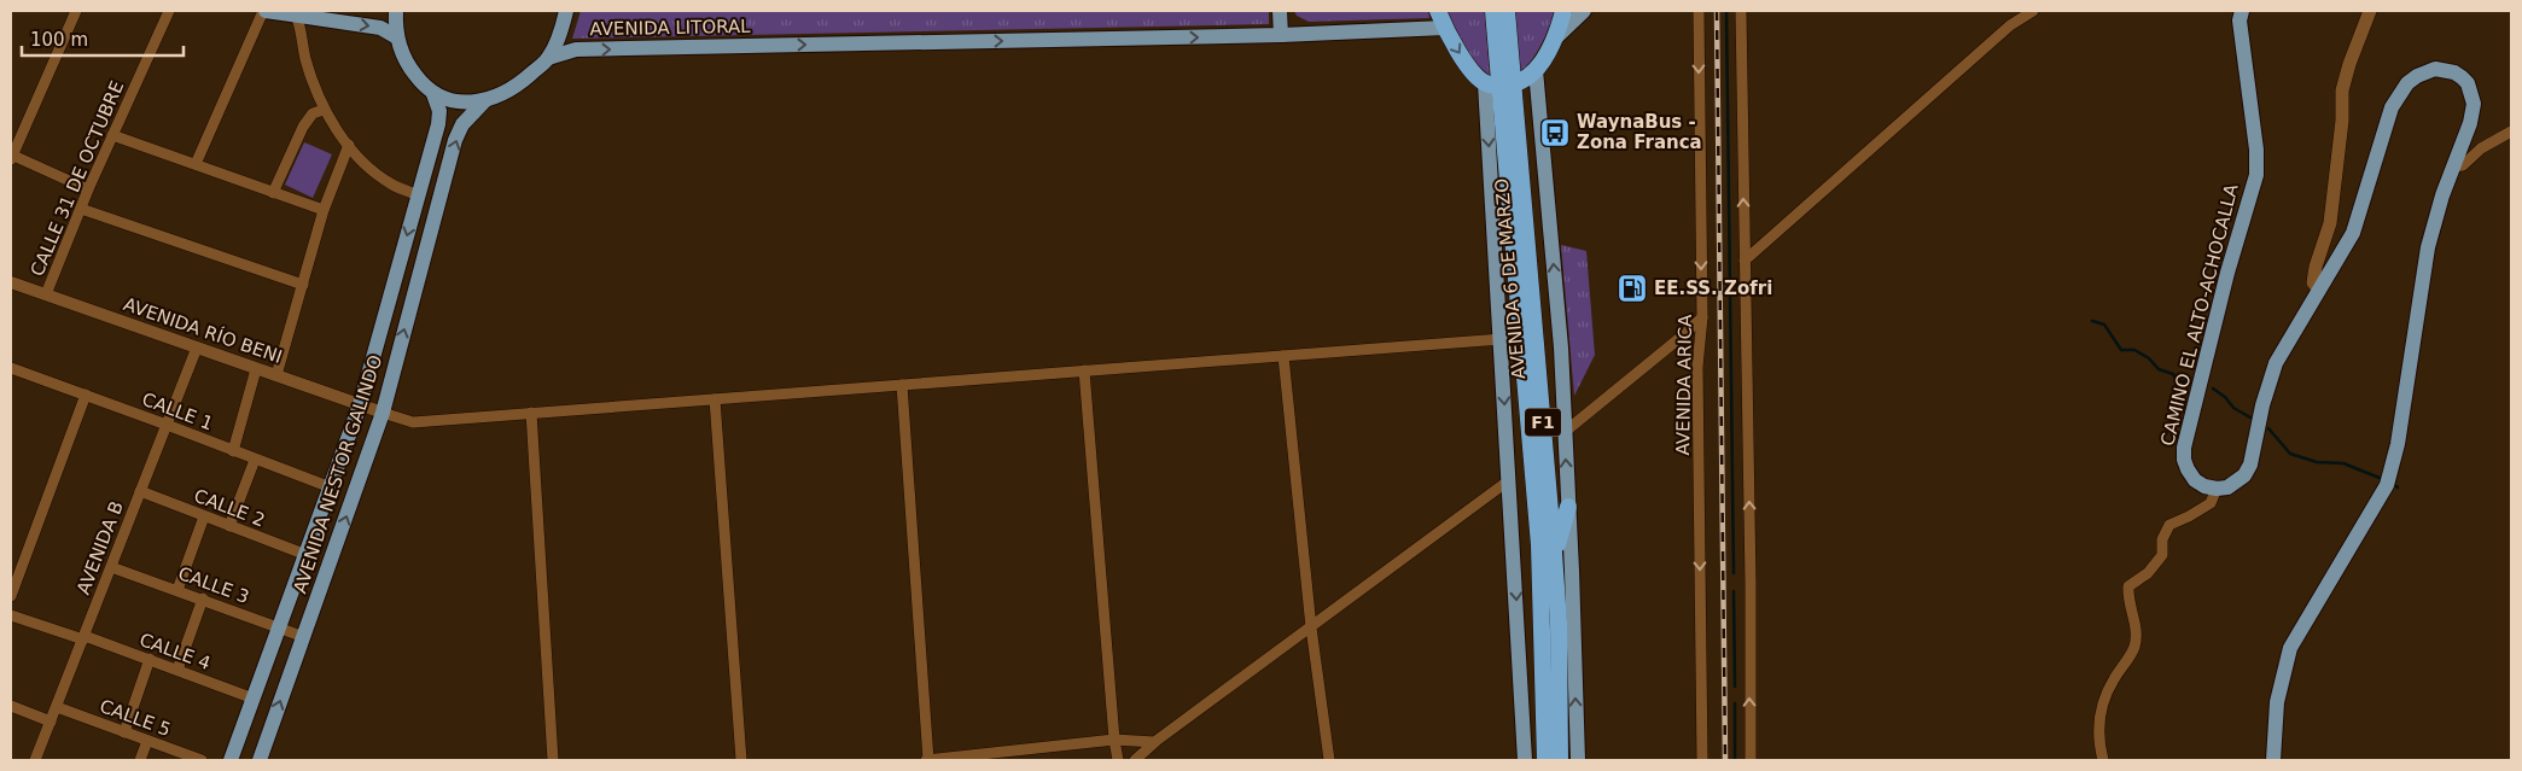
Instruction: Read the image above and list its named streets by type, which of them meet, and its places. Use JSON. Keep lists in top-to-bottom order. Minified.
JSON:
{"streets":{"highway":["AVENIDA 6 DE MARZO","F1"],"main road":["AVENIDA LITORAL","CAMINO EL ALTO-ACHOCALLA","AVENIDA NESTOR GALINDO"],"street":["CALLE 31 DE OCTUBRE","AVENIDA RÍO BENI","AVENIDA ARICA","CALLE 1","CALLE 2","AVENIDA B","CALLE 3","CALLE 4","CALLE 5"]},"crossings":[["CALLE 31 DE OCTUBRE","AVENIDA RÍO BENI"],["AVENIDA RÍO BENI","AVENIDA NESTOR GALINDO"],["AVENIDA RÍO BENI","AVENIDA B"],["CALLE 1","AVENIDA NESTOR GALINDO"],["CALLE 1","AVENIDA B"],["AVENIDA NESTOR GALINDO","CALLE 2"],["AVENIDA NESTOR GALINDO","CALLE 3"],["AVENIDA NESTOR GALINDO","CALLE 4"],["CALLE 2","AVENIDA B"],["AVENIDA B","CALLE 3"],["AVENIDA B","CALLE 4"],["AVENIDA B","CALLE 5"]],"one_way":["AVENIDA LITORAL"],"places":{"bus stop":["WaynaBus - Zona Franca"],"fuel station":["EE.SS. Zofri"]},"scale_bar":"100 m"}
